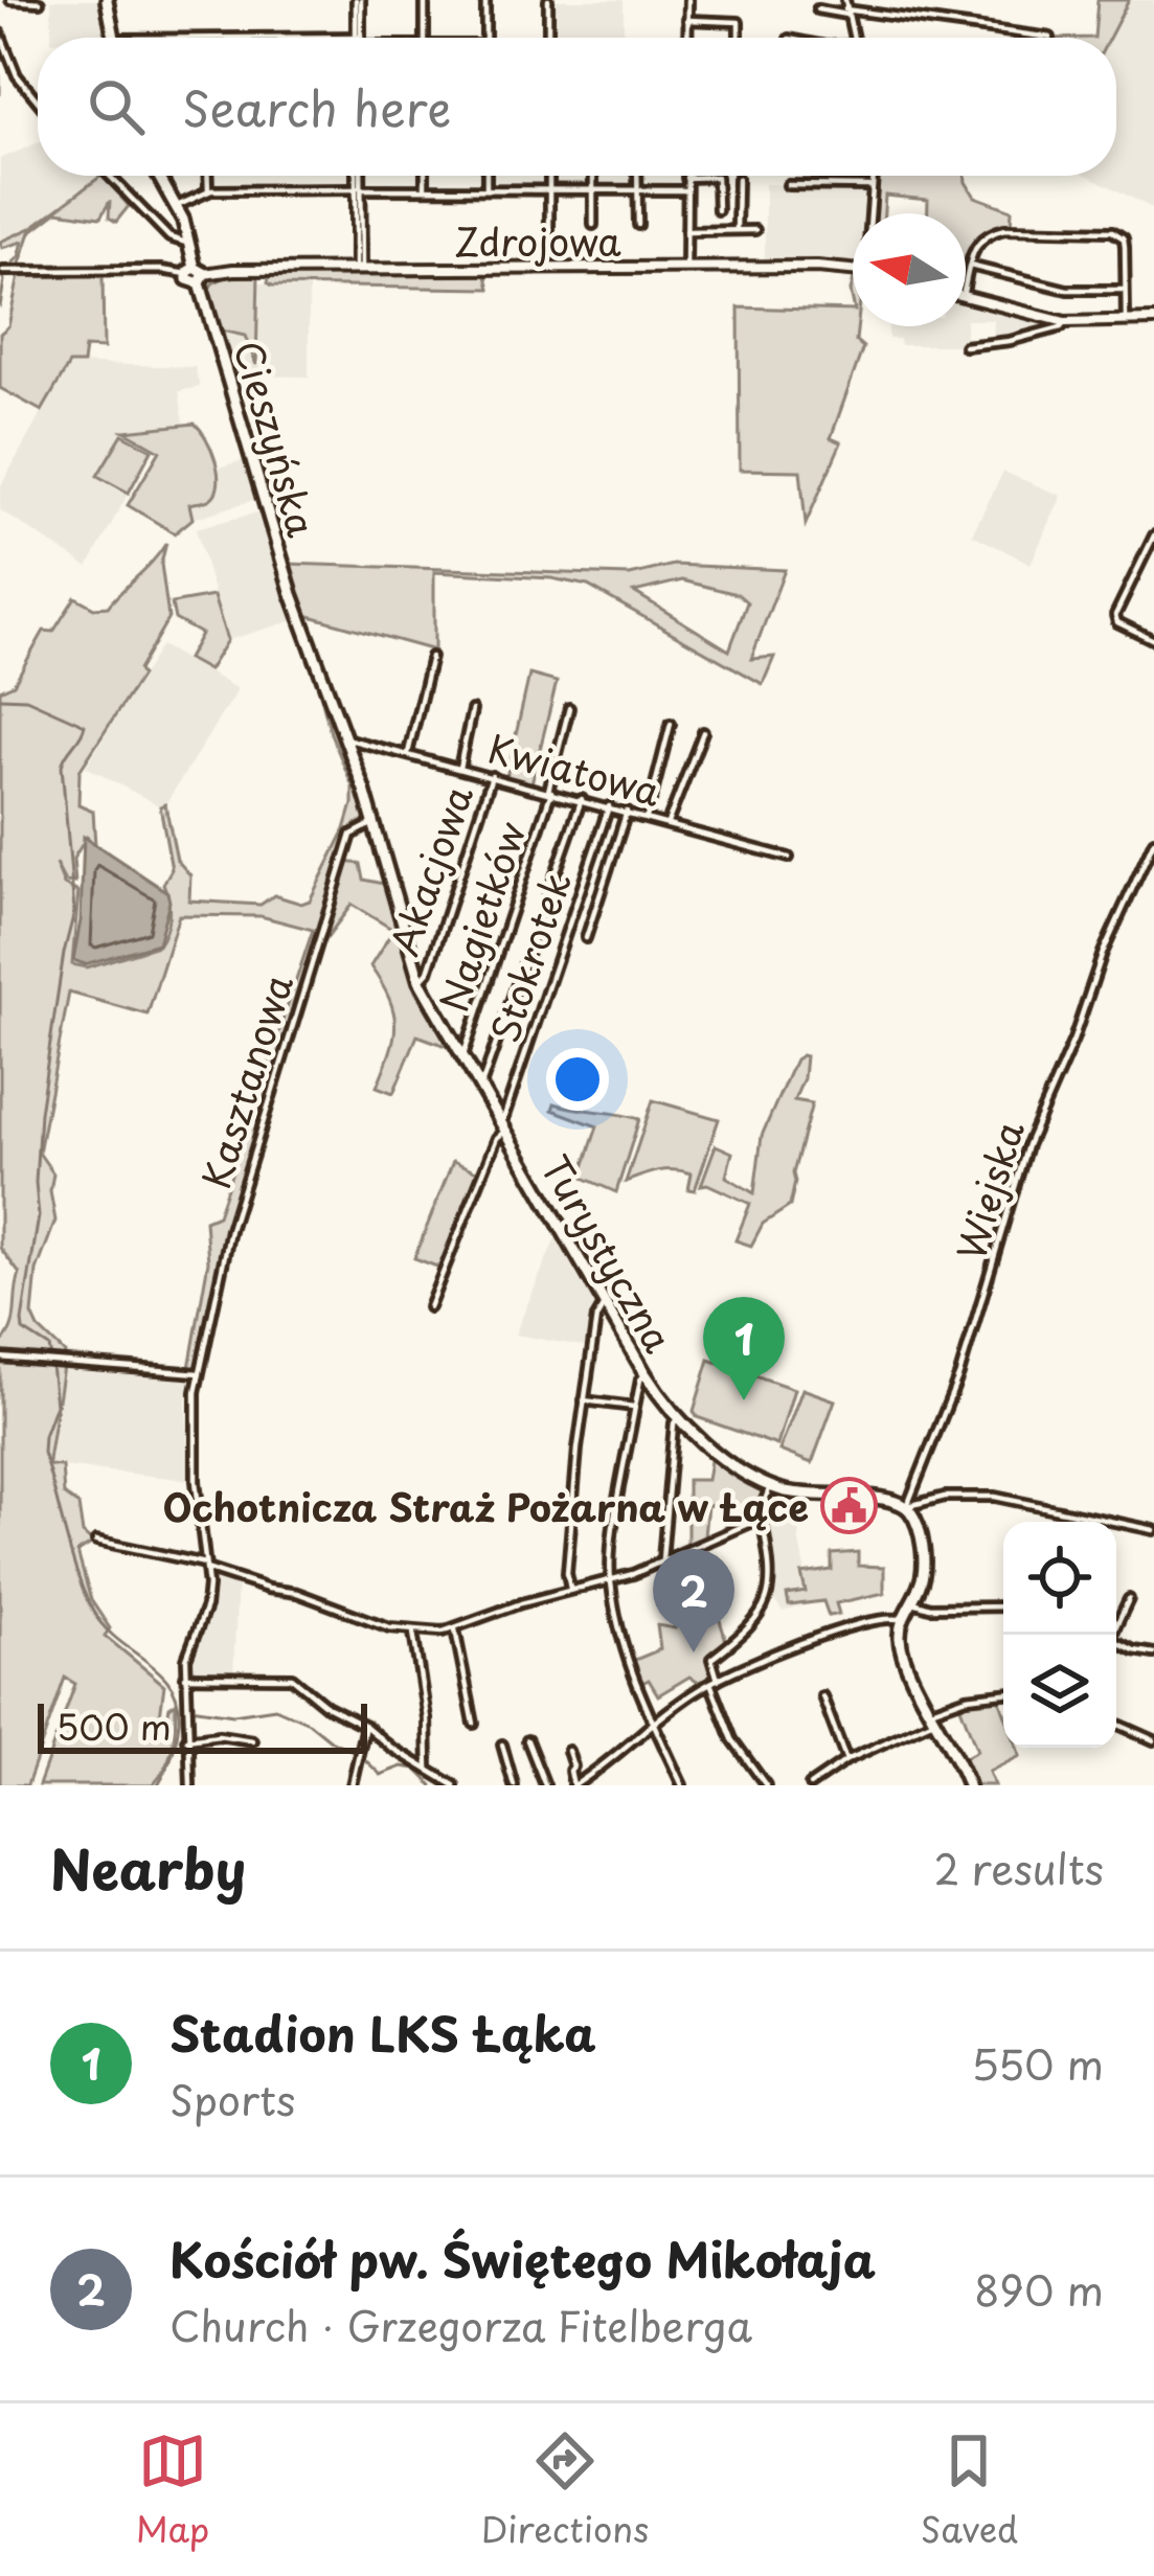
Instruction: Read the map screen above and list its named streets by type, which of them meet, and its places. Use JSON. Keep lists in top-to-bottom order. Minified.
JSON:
{"streets":{"main road":["Cieszyńska","Turystyczna"],"street":["Zdrojowa","Kwiatowa","Akacjowa","Nagietków","Stokrotek","Kasztanowa","Wiejska"]},"crossings":[["Zdrojowa","Cieszyńska"],["Cieszyńska","Turystyczna"],["Kwiatowa","Akacjowa"],["Kwiatowa","Nagietków"],["Kwiatowa","Stokrotek"],["Kwiatowa","Turystyczna"],["Akacjowa","Turystyczna"],["Nagietków","Turystyczna"],["Stokrotek","Turystyczna"],["Kasztanowa","Turystyczna"],["Wiejska","Turystyczna"]],"places":{"public building":["Ochotnicza Straż Pożarna w Łące"]},"scale_bar":"500 m","north":"left","page":{"search":"Search here","pins":["1","2"],"scale":"500 m","heading":["Nearby","2 results"],"list":[{"mark":"1","name":"Stadion LKS Łąka","note":"Sports","value":"550 m"},{"mark":"2","name":"Kościół pw. Świętego Mikołaja","note":"Church · Grzegorza Fitelberga","value":"890 m"}],"nav":["Map","Directions","Saved"]}}
